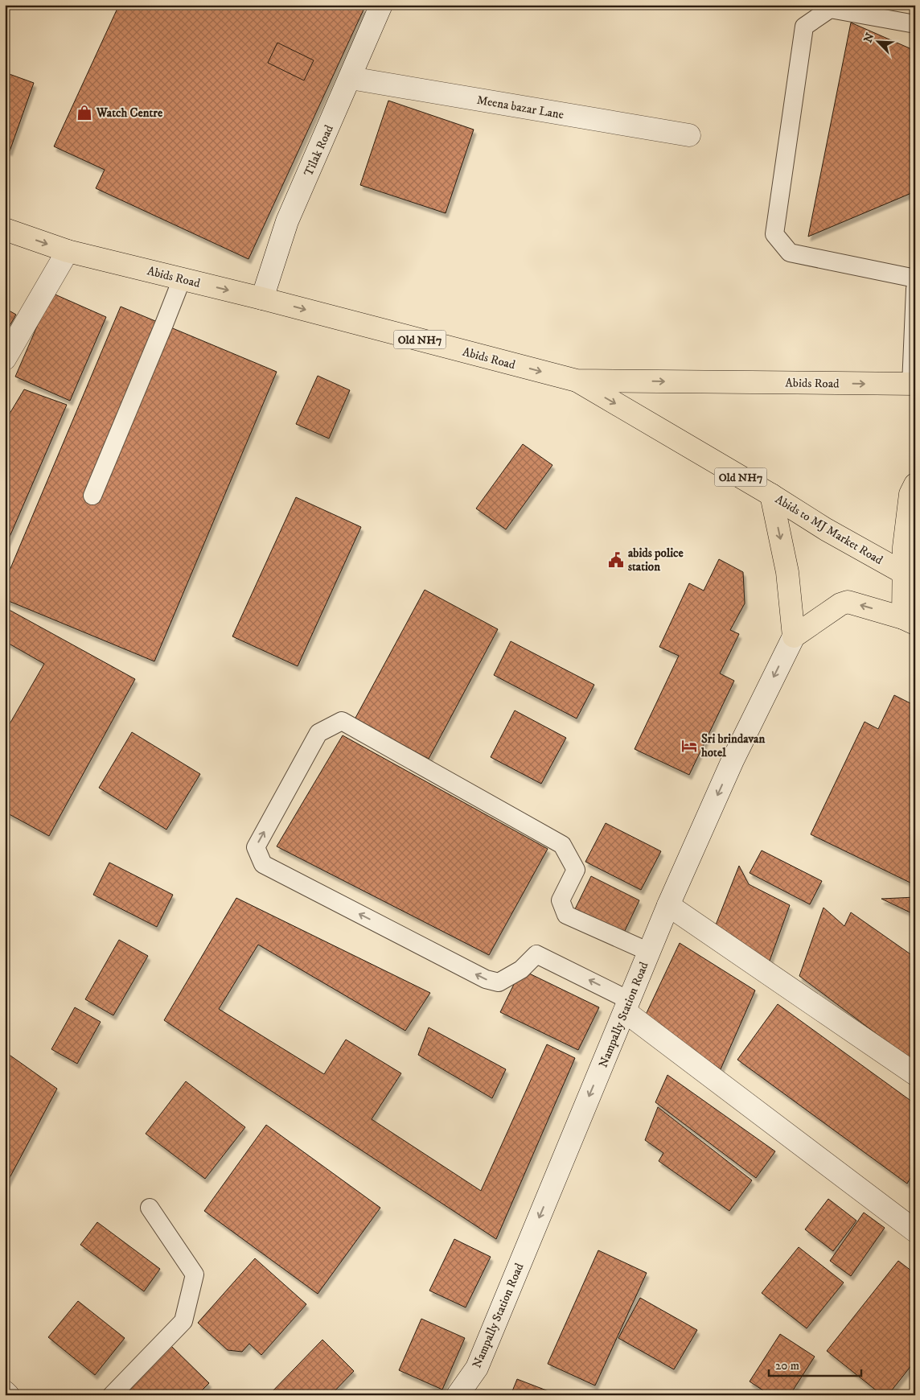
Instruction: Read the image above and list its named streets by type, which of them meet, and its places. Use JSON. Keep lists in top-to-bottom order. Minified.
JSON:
{"streets":{"main road":["Meena bazar Lane","Tilak Road","Abids Road","Old NH7","Abids to MJ Market Road","Nampally Station Road"]},"crossings":[["Meena bazar Lane","Tilak Road"],["Tilak Road","Abids Road"],["Abids Road","Abids to MJ Market Road"]],"one_way":["Abids Road","Abids to MJ Market Road","Nampally Station Road"],"places":{"shop":["Watch Centre"],"public building":["abids police station"],"hotel":["Sri brindavan hotel"]},"scale_bar":"20 m","north":"top left"}
